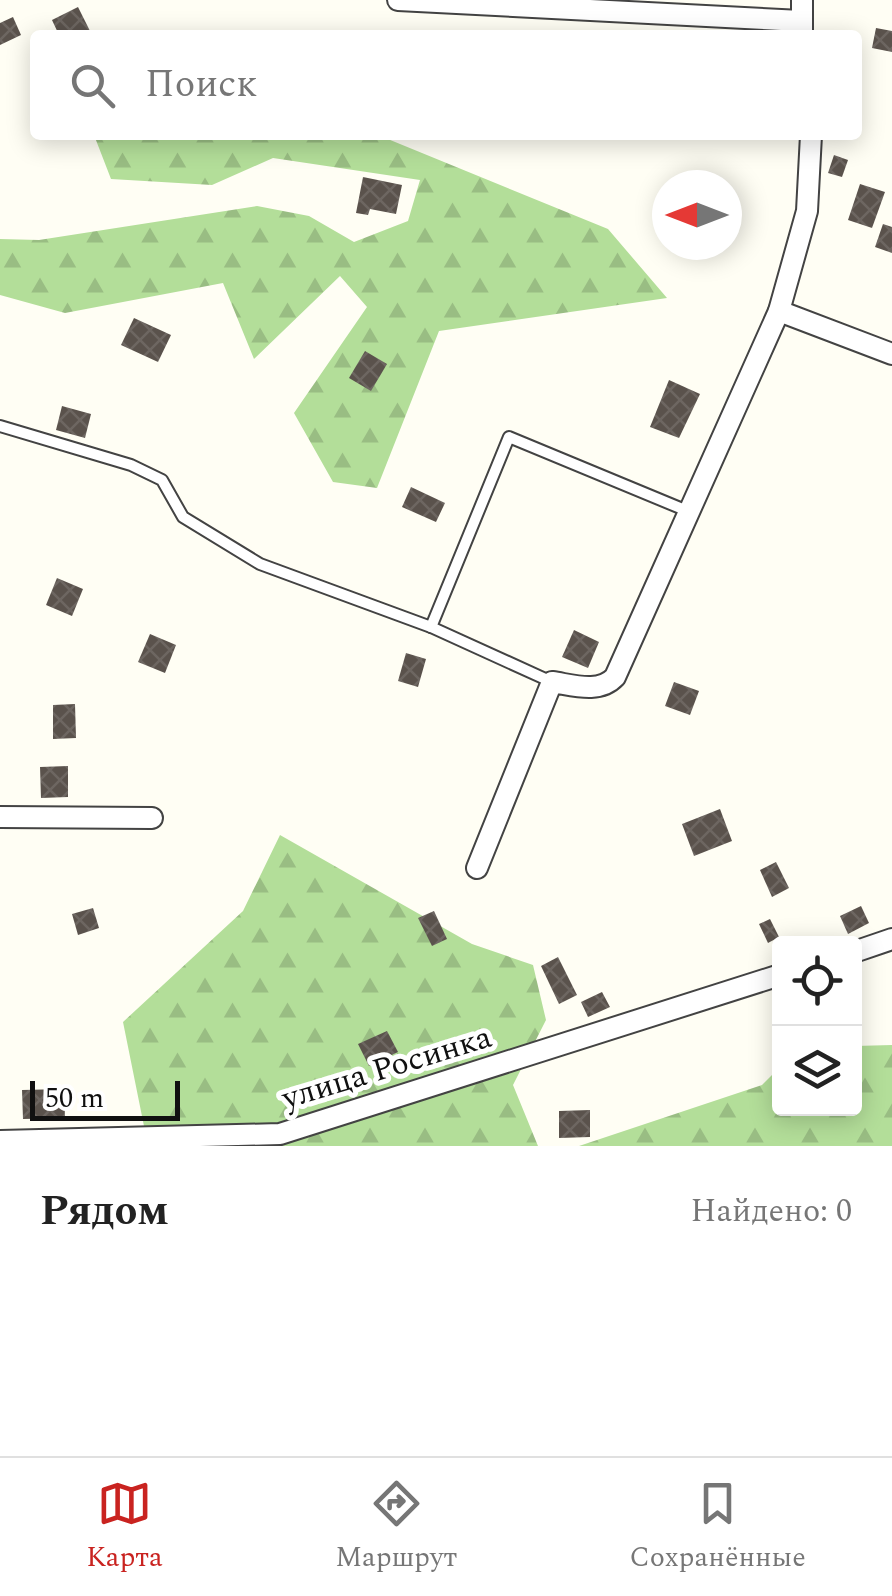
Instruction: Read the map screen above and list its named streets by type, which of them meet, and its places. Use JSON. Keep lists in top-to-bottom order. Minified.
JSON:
{"streets":{"street":["улица Росинка"]},"scale_bar":"50 m","north":"left","page":{"search":"Поиск","scale":"50 m","heading":["Рядом","Найдено: 0"],"nav":["Карта","Маршрут","Сохранённые"]}}
